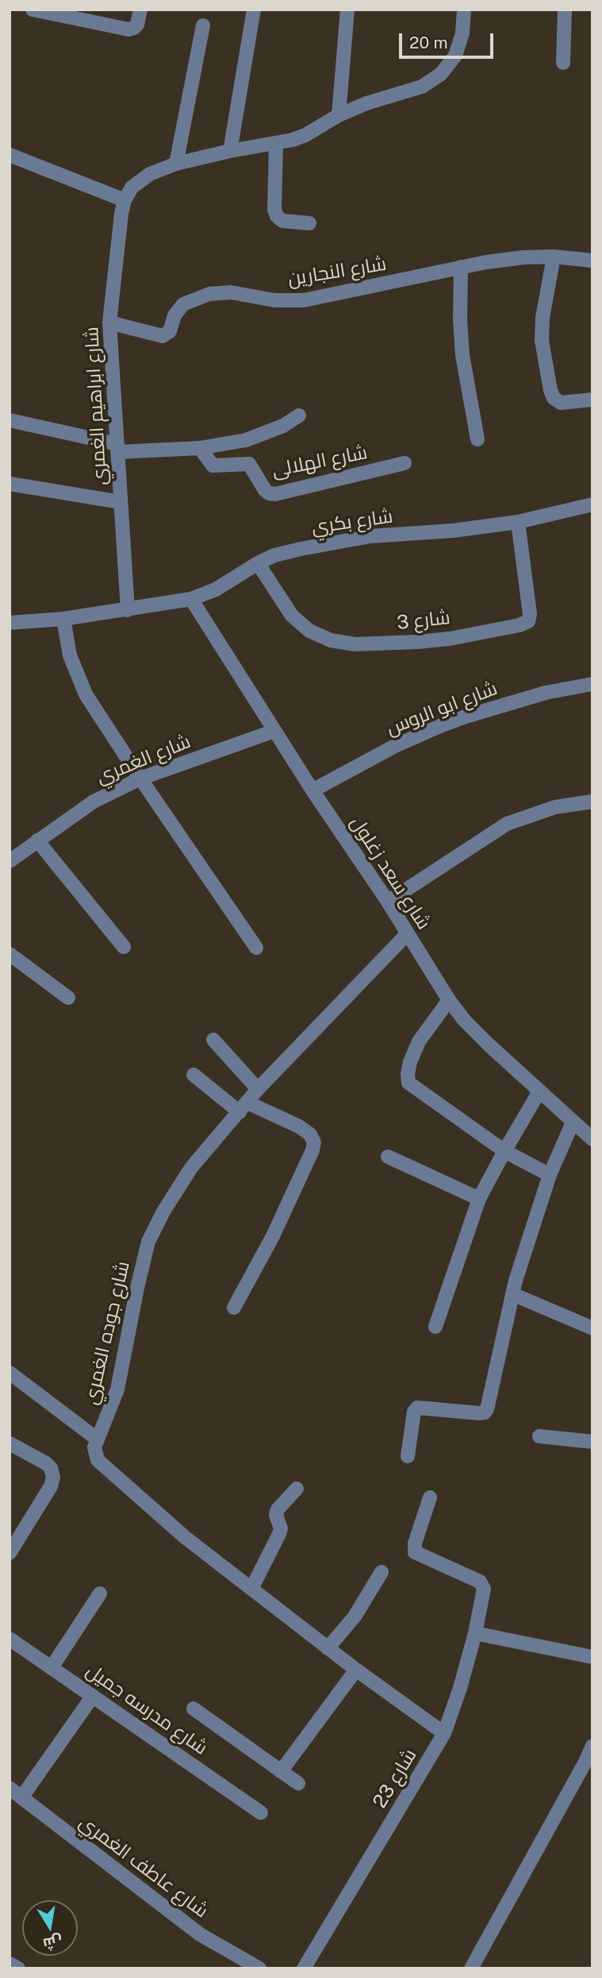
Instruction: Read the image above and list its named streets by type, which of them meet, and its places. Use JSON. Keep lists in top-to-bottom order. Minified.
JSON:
{"streets":{"street":["شارع النجارين","شارع ابراهيم الغمري","شارع الهلالى","شارع بكري","شارع 3","شارع ابو الروس","شارع الغمري","شارع سعد زغلول","شارع جوده الغمري","شارع مدرسه جميل","شارع 23","شارع عاطف الغمري"]},"crossings":[["شارع النجارين","شارع ابراهيم الغمري"],["شارع ابراهيم الغمري","شارع بكري"],["شارع بكري","شارع 3"],["شارع بكري","شارع سعد زغلول"],["شارع ابو الروس","شارع سعد زغلول"],["شارع الغمري","شارع سعد زغلول"],["شارع سعد زغلول","شارع جوده الغمري"]],"scale_bar":"20 m","north":"bottom"}
